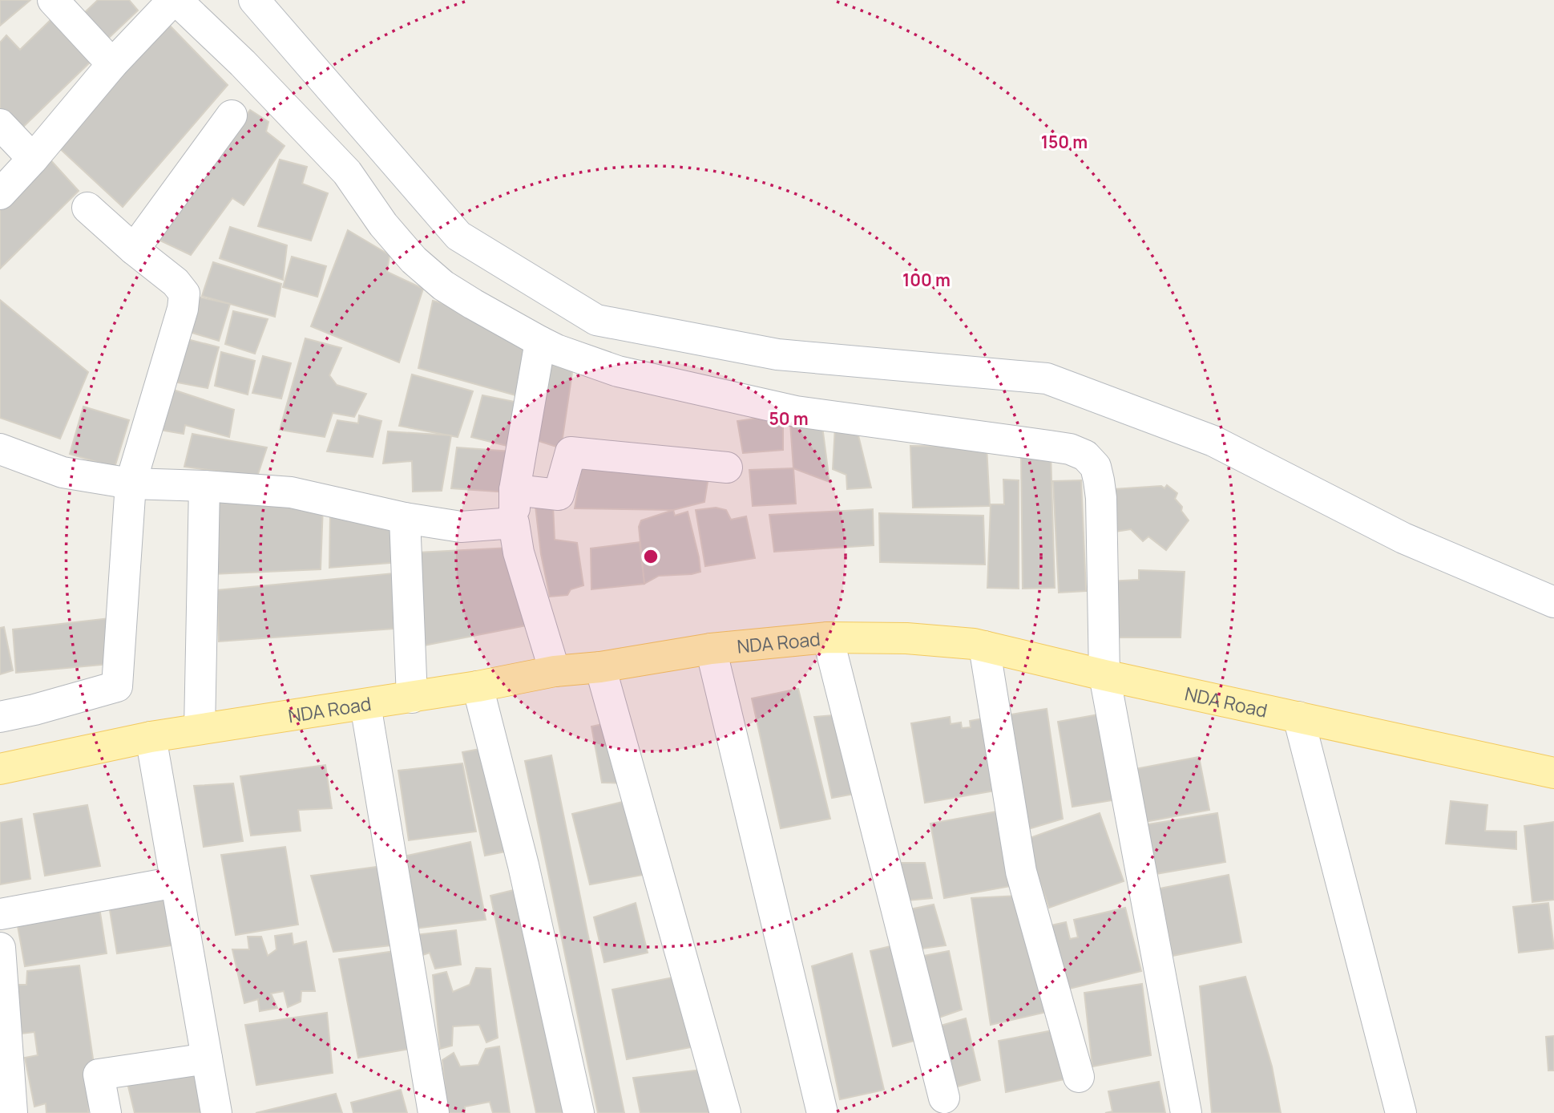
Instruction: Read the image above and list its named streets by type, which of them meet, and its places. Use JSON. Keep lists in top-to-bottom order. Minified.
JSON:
{"streets":{"main road":["NDA Road"]},"rings":["150 m","100 m","50 m"]}
